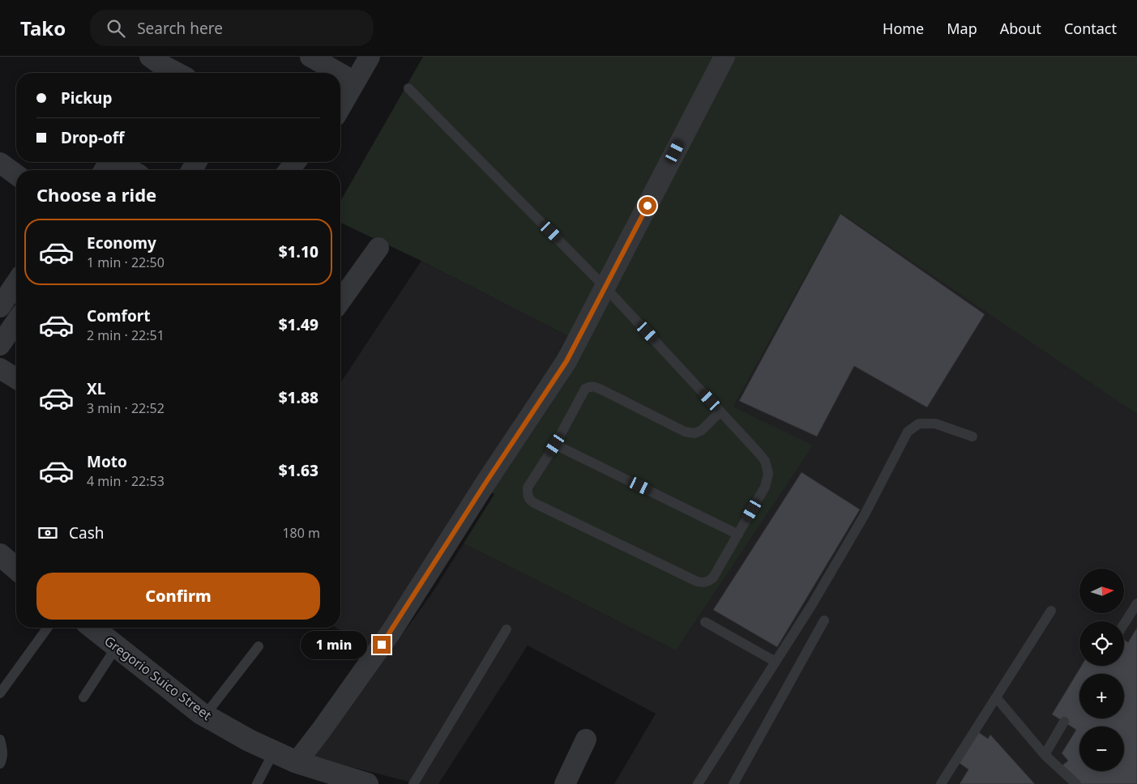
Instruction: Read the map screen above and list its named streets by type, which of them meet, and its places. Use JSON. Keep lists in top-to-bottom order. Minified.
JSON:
{"streets":{"street":["Gregorio Suico Street"]},"north":"right","page":{"header":"Tako","search":"Search here","nav":["Home","Map","About","Contact"],"banner":["Pickup","Drop-off"],"heading":"Choose a ride","list":[{"name":"Economy","note":"1 min · 22:50","value":"$1.10"},{"name":"Comfort","note":"2 min · 22:51","value":"$1.49"},{"name":"XL","note":"3 min · 22:52","value":"$1.88"},{"name":"Moto","note":"4 min · 22:53","value":"$1.63"}],"pay":["Cash","180 m"],"buttons":"Confirm","map_buttons":["+","−"],"bubble":"1 min"}}
